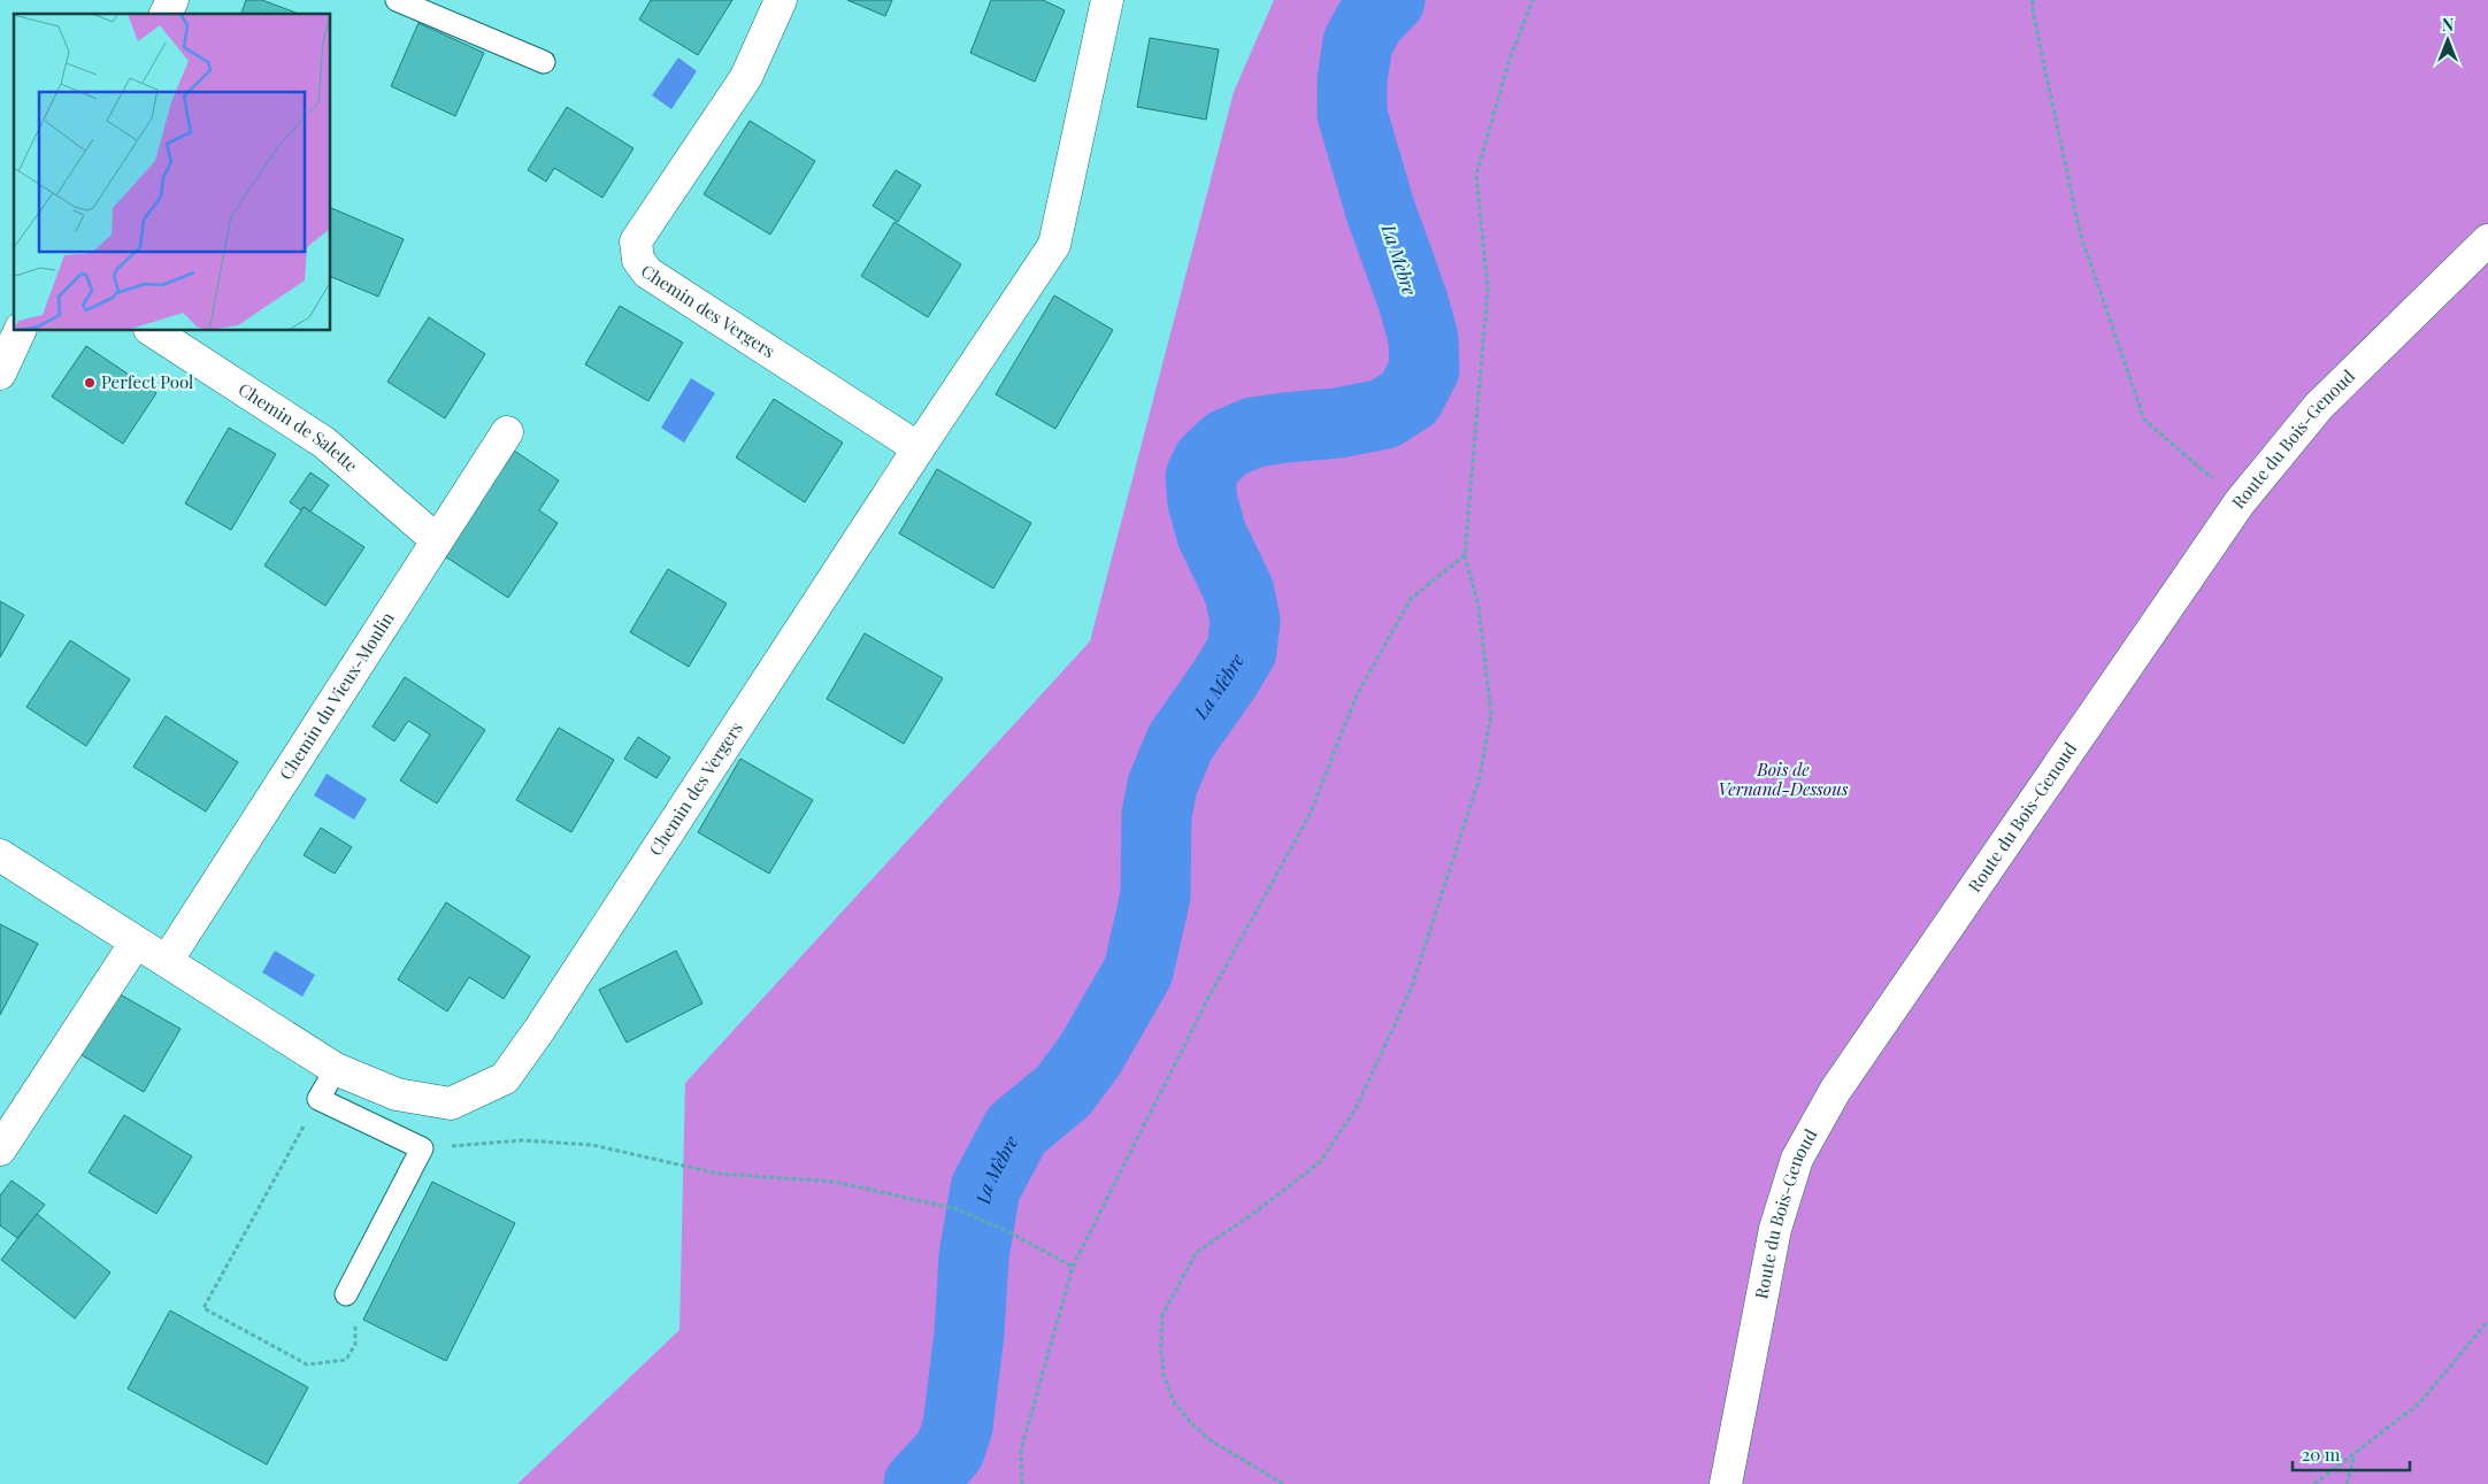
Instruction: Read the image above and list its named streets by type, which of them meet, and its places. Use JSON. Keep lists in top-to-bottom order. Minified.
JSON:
{"streets":{"street":["Chemin des Vergers","Chemin de Salette","Route du Bois-Genoud","Chemin du Vieux-Moulin"]},"crossings":[["Chemin de Salette","Chemin du Vieux-Moulin"]],"water":["La Mèbre"],"parks":["Bois de Vernand-Dessous"],"places":["Perfect Pool"],"scale_bar":"20 m","north":"top"}
